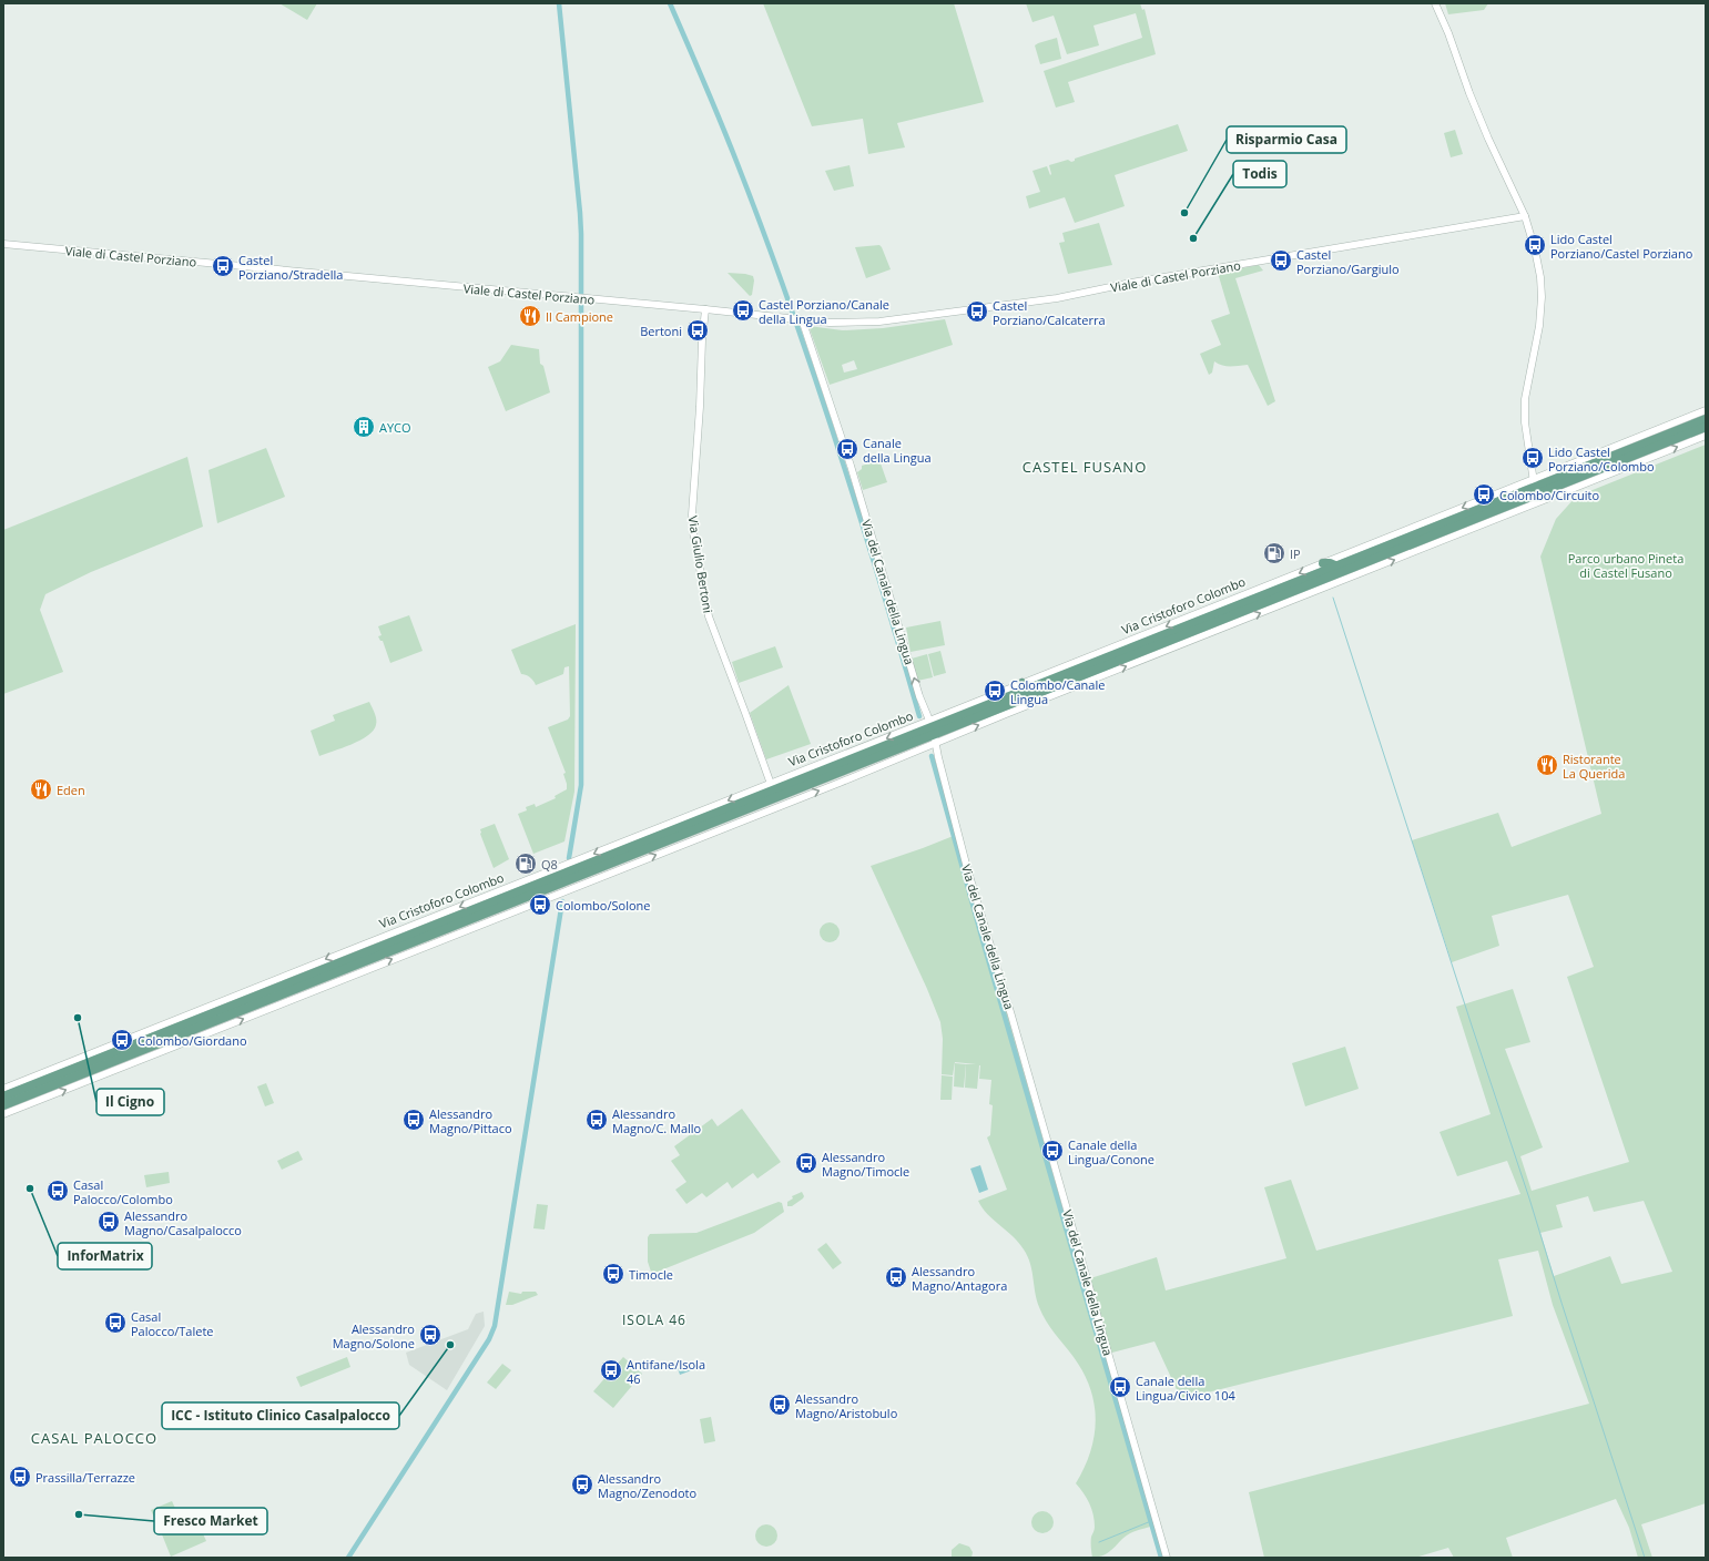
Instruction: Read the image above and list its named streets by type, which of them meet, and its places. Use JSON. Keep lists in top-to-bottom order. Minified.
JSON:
{"streets":{"main road":["Via Cristoforo Colombo"],"street":["Viale di Castel Porziano","Via Giulio Bertoni","Via del Canale della Lingua"]},"crossings":[["Viale di Castel Porziano","Via Giulio Bertoni"],["Viale di Castel Porziano","Via del Canale della Lingua"],["Via Giulio Bertoni","Via Cristoforo Colombo"],["Via del Canale della Lingua","Via Cristoforo Colombo"]],"districts":["CASTEL FUSANO","ISOLA 46","CASAL PALOCCO"],"parks":["Parco urbano Pineta di Castel Fusano"],"places":{"other":["Risparmio Casa","Todis","Il Cigno","InforMatrix","ICC - Istituto Clinico Casalpalocco","Fresco Market"],"bus stop":["Lido Castel Porziano/Castel Porziano","Castel Porziano/Gargiulo","Castel Porziano/Stradella","Castel Porziano/Canale della Lingua","Castel Porziano/Calcaterra","Bertoni","Canale della Lingua","Lido Castel Porziano/Colombo","Colombo/Circuito","Colombo/Canale Lingua","Colombo/Solone","Colombo/Giordano","Alessandro Magno/Pittaco","Alessandro Magno/C. Mallo","Canale della Lingua/Conone","Alessandro Magno/Timocle","Casal Palocco/Colombo","Alessandro Magno/Casalpalocco","Timocle","Alessandro Magno/Antagora","Casal Palocco/Talete","Alessandro Magno/Solone","Antifane/Isola 46","Canale della Lingua/Civico 104","Alessandro Magno/Aristobulo","Prassilla/Terrazze","Alessandro Magno/Zenodoto"],"restaurant":["Il Campione","Ristorante La Querida","Eden"],"building":["AYCO"],"fuel station":["IP","Q8"]}}
